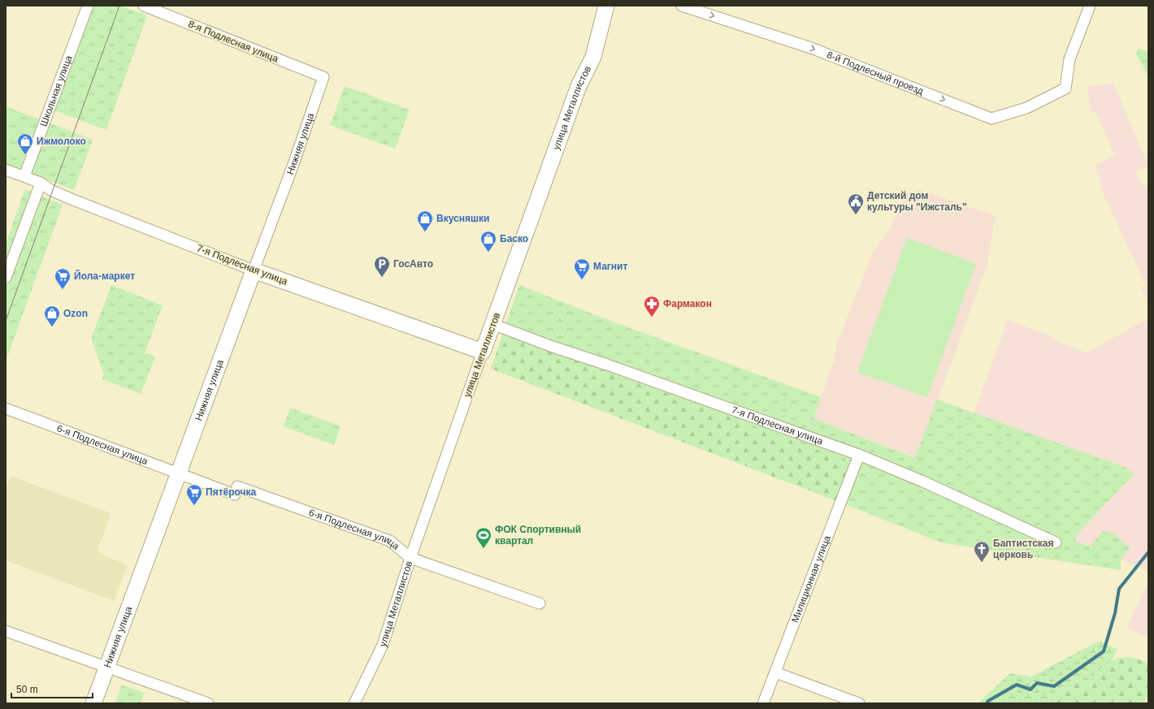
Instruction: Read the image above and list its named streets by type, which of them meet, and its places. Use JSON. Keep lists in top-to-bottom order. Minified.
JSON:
{"streets":{"street":["8-я Подлесная улица","8-й Подлесный проезд","Школьная улица","улица Металлистов","Нижняя улица","7-я Подлесная улица","6-я Подлесная улица","Милиционная улица"]},"crossings":[["8-я Подлесная улица","Нижняя улица"],["Школьная улица","7-я Подлесная улица"],["улица Металлистов","7-я Подлесная улица"],["улица Металлистов","6-я Подлесная улица"],["Нижняя улица","7-я Подлесная улица"],["Нижняя улица","6-я Подлесная улица"],["7-я Подлесная улица","Милиционная улица"]],"one_way":["8-й Подлесный проезд"],"places":{"shop":["Ижмолоко","Вкусняшки","Баско","Ozon"],"public building":["Детский дом культуры \"Ижсталь\""],"parking":["ГосАвто"],"supermarket":["Магнит","Йола-маркет","Пятёрочка"],"pharmacy":["Фармакон"],"sports":["ФОК Спортивный квартал"],"church":["Баптистская церковь"]},"scale_bar":"50 m"}
